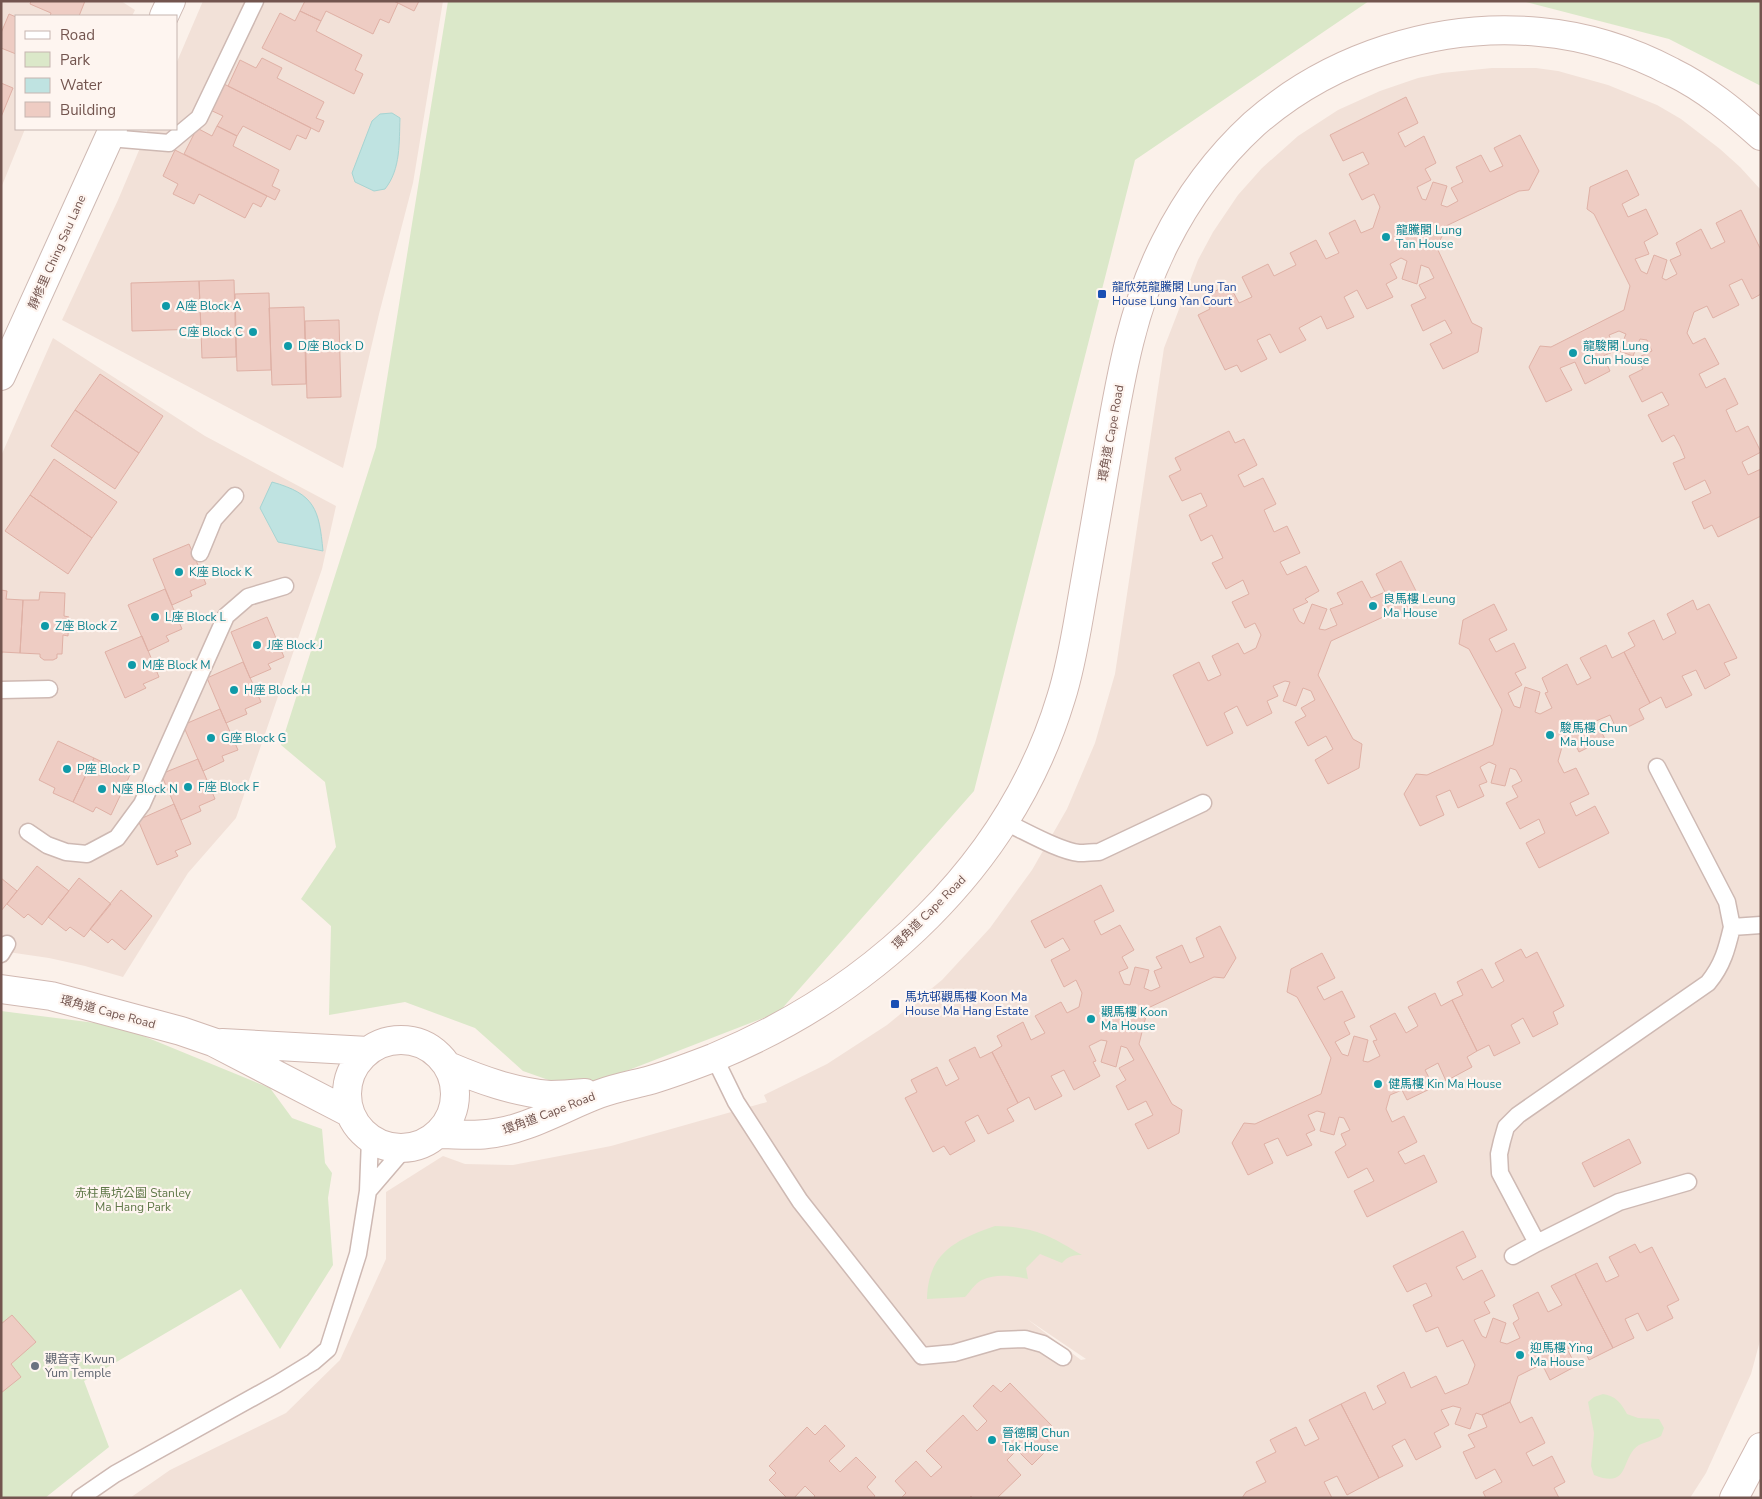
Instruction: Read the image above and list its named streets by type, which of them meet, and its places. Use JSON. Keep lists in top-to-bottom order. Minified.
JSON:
{"streets":{"street":["靜修里 Ching Sau Lane","環角道 Cape Road"]},"parks":["赤柱馬坑公園 Stanley Ma Hang Park"],"places":{"other":["龍騰閣 Lung Tan House","A座 Block A","C座 Block C","D座 Block D","龍駿閣 Lung Chun House","K座 Block K","良馬樓 Leung Ma House","L座 Block L","Z座 Block Z","J座 Block J","M座 Block M","H座 Block H","駿馬樓 Chun Ma House","G座 Block G","P座 Block P","F座 Block F","N座 Block N","觀馬樓 Koon Ma House","健馬樓 Kin Ma House","迎馬樓 Ying Ma House","觀音寺 Kwun Yum Temple","晉德閣 Chun Tak House"],"transit":["龍欣苑龍騰閣 Lung Tan House Lung Yan Court","馬坑邨觀馬樓 Koon Ma House Ma Hang Estate"]},"legend":["Road","Park","Water","Building"]}
